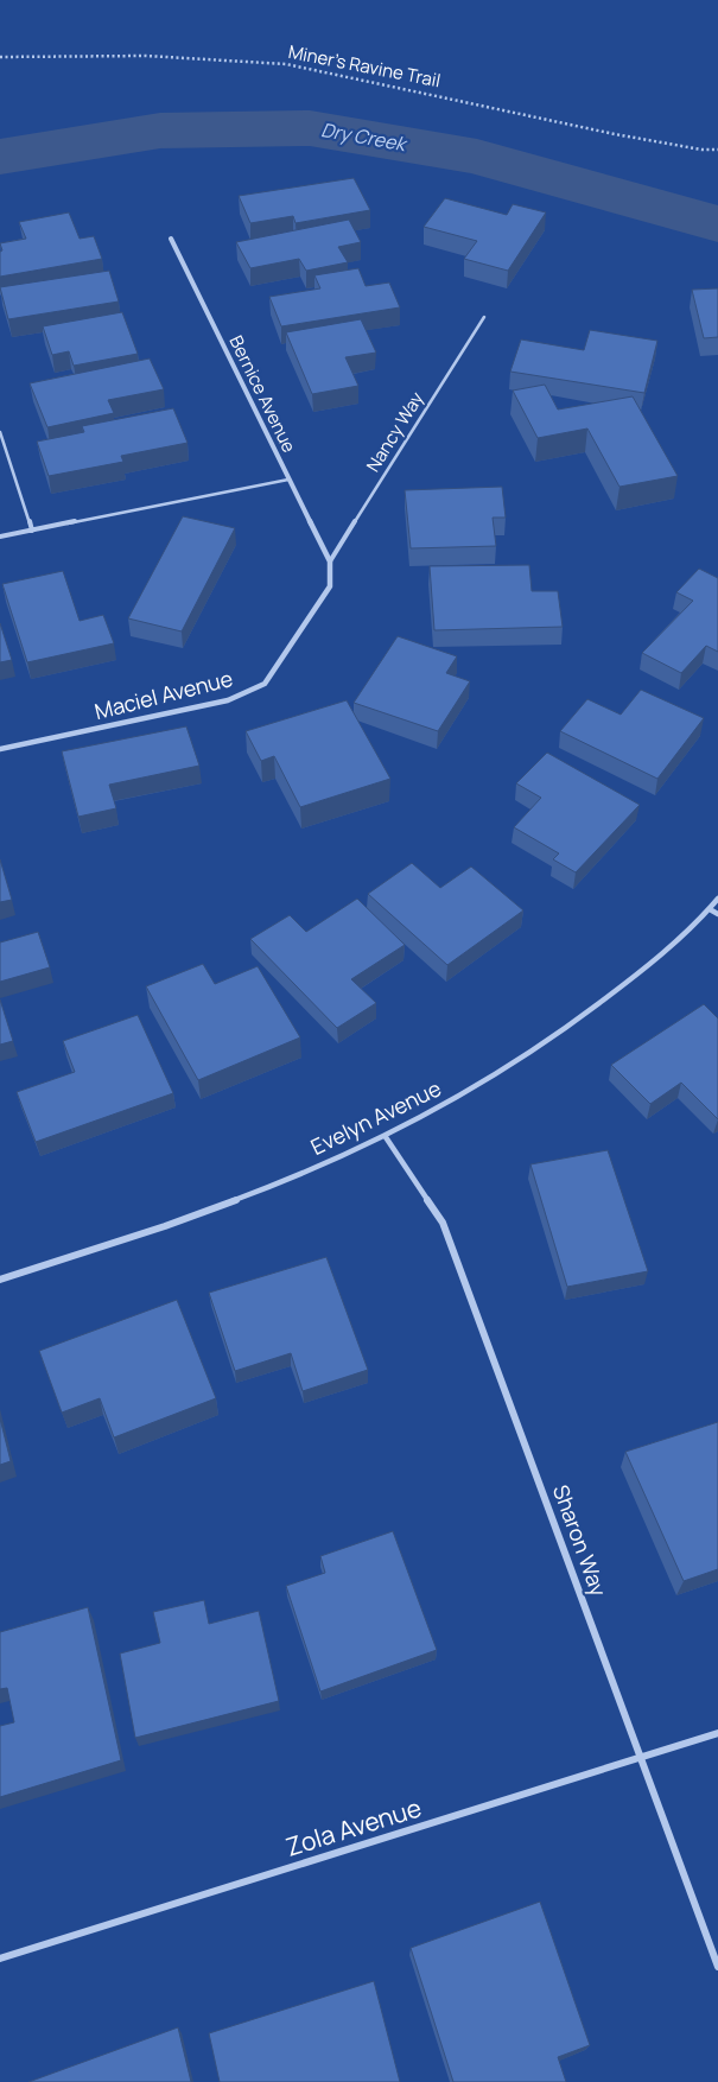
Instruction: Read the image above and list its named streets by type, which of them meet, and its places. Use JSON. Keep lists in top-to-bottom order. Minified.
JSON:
{"streets":{"street":["Bernice Avenue","Maciel Avenue","Evelyn Avenue","Sharon Way","Zola Avenue"],"lane":["Nancy Way"],"path":["Miner's Ravine Trail"]},"crossings":[["Bernice Avenue","Nancy Way"],["Bernice Avenue","Maciel Avenue"],["Nancy Way","Maciel Avenue"],["Evelyn Avenue","Sharon Way"],["Sharon Way","Zola Avenue"]],"water":["Dry Creek"]}
